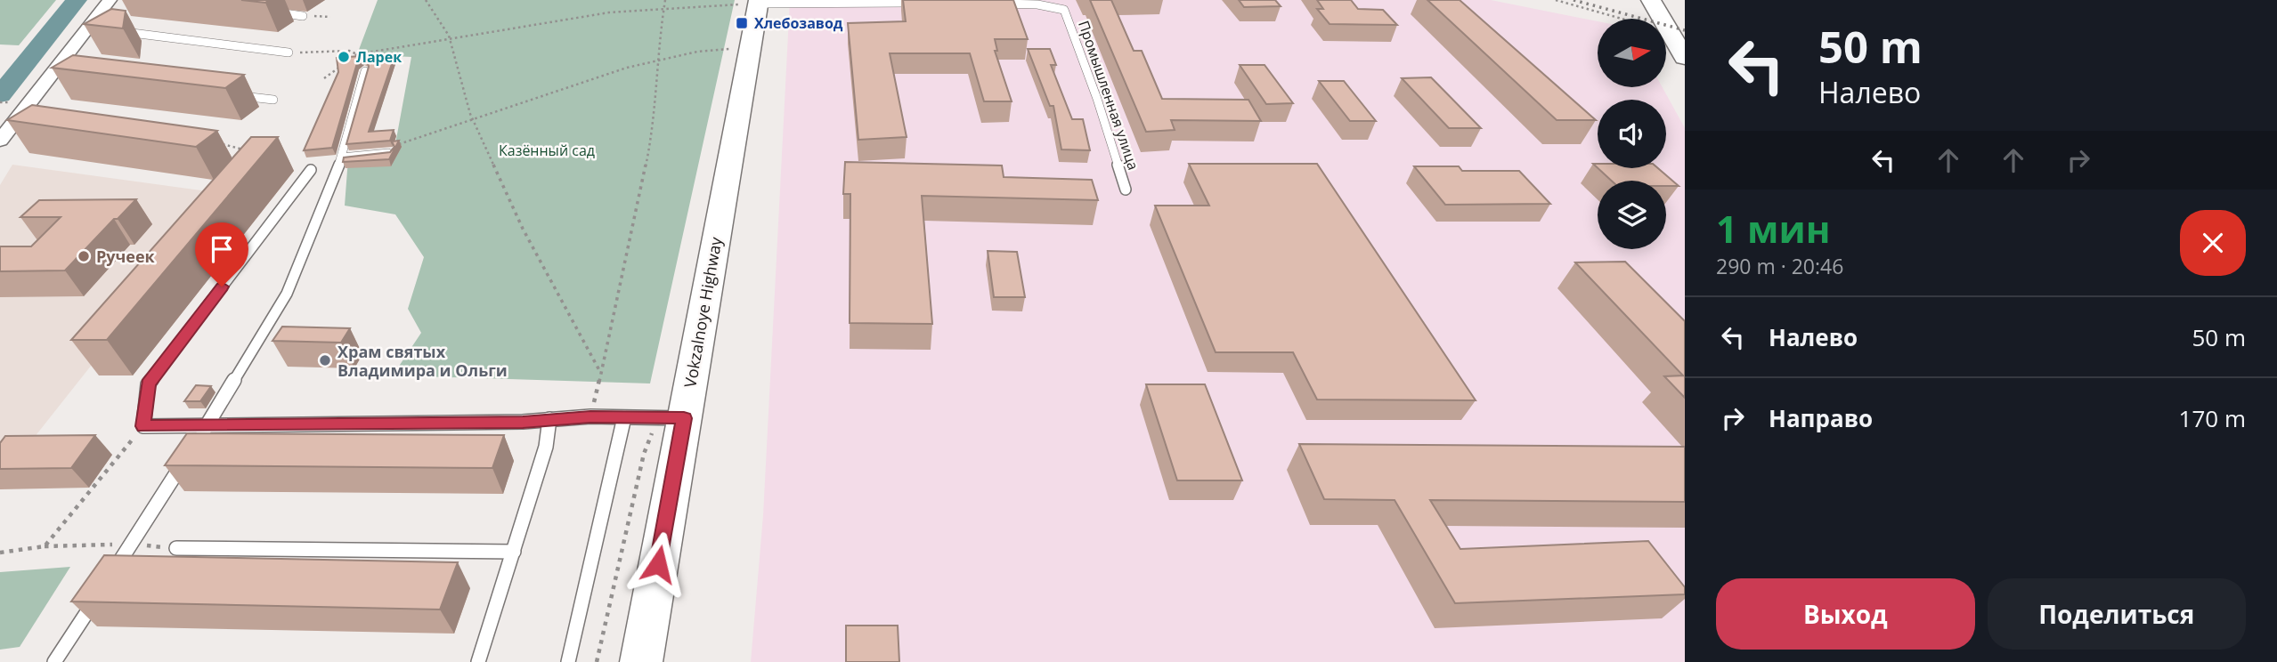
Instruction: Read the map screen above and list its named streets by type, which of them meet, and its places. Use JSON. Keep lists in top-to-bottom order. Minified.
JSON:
{"streets":{"main road":["Vokzalnoye Highway"],"lane":["Промышленная улица"]},"parks":["Казённый сад"],"places":{"transit":["Хлебозавод"],"other":["Ларек","Ручеек","Храм святых Владимира и Ольги"]},"north":"right","page":{"turn":["50 m","Налево"],"heading":["1 мин","290 m · 20:46"],"list":[{"name":"Налево","value":"50 m"},{"name":"Направо","value":"170 m"}],"buttons":["Выход","Поделиться"]}}
